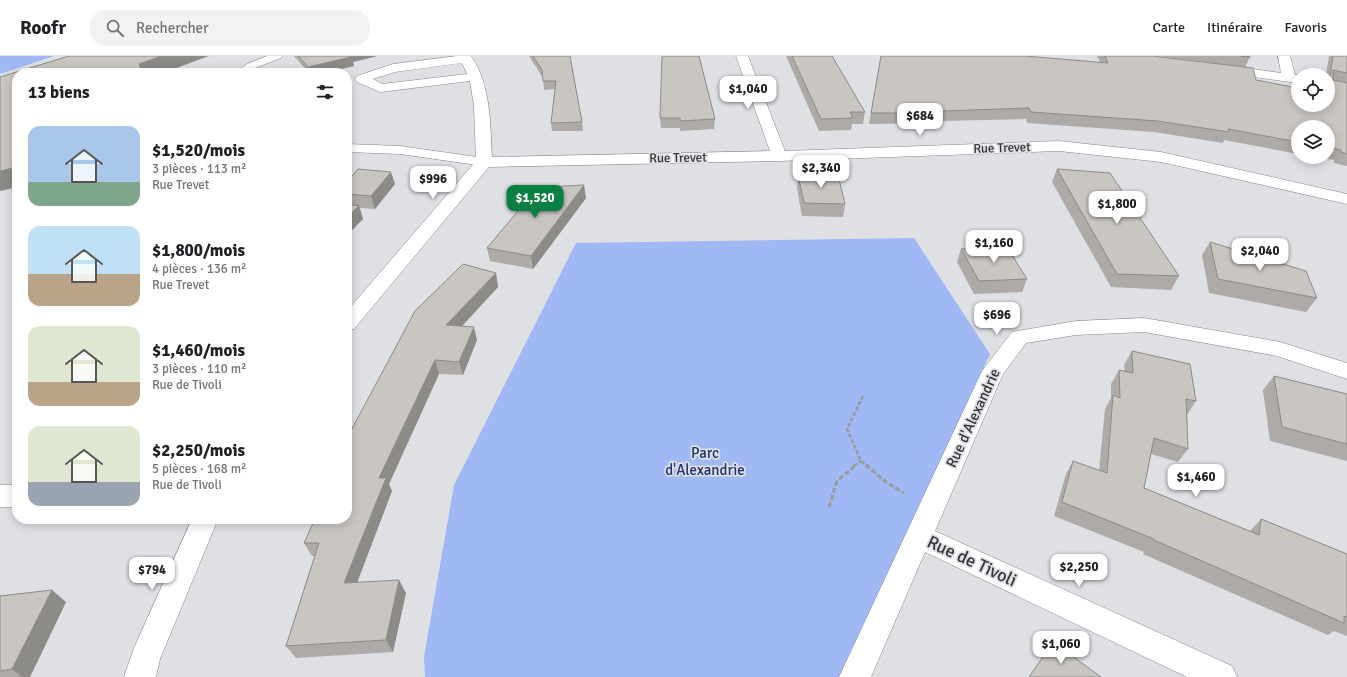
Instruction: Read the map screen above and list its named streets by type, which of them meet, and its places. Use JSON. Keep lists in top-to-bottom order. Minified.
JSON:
{"streets":{"street":["Rue Trevet","Rue d'Alexandrie","Rue de Tivoli"]},"crossings":[["Rue d'Alexandrie","Rue de Tivoli"]],"parks":["Parc d'Alexandrie"],"page":{"header":"Roofr","search":"Rechercher","nav":["Carte","Itinéraire","Favoris"],"heading":"13 biens","price":["$1,040","$684","$2,340","$996","$1,520","$1,800","$1,160","$2,040","$696","$1,460","$2,250","$794","$1,060"],"list":[{"name":"$1,520/mois","note":"3 pièces · 113 m² · Rue Trevet"},{"name":"$1,800/mois","note":"4 pièces · 136 m² · Rue Trevet"},{"name":"$1,460/mois","note":"3 pièces · 110 m² · Rue de Tivoli"},{"name":"$2,250/mois","note":"5 pièces · 168 m² · Rue de Tivoli"}]}}
